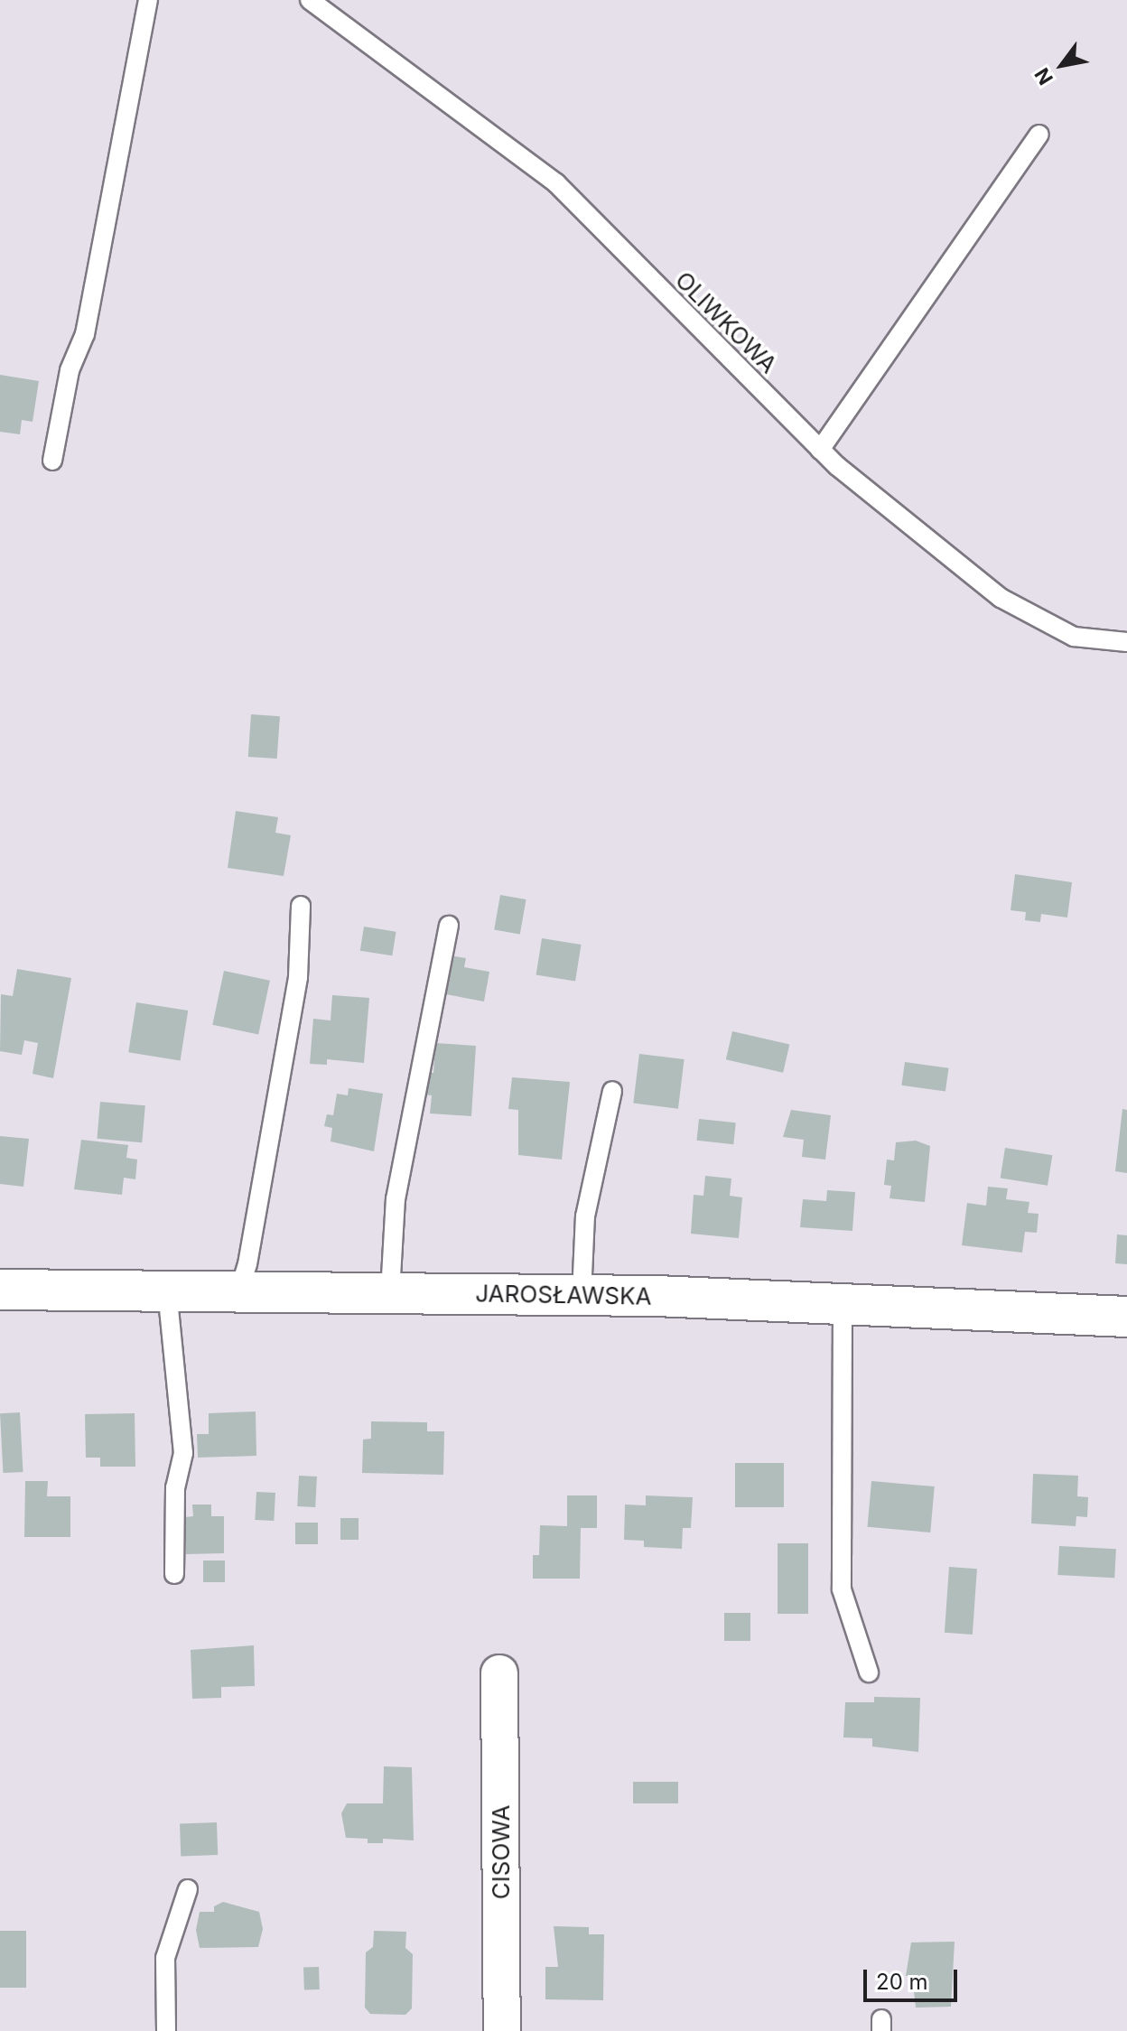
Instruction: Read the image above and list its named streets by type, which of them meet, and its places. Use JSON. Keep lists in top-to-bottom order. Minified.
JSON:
{"streets":{"main road":["JAROSŁAWSKA"],"street":["CISOWA"],"lane":["OLIWKOWA"]},"scale_bar":"20 m","north":"bottom left"}
